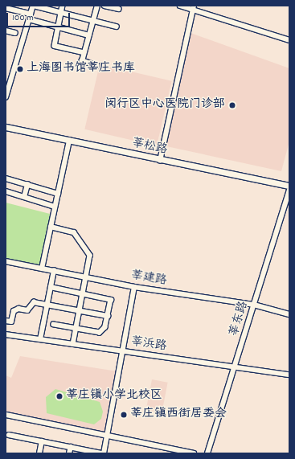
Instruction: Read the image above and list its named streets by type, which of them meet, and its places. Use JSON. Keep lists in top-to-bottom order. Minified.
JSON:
{"streets":{"main road":["莘松路"],"street":["莘建路","莘东路","莘浜路"]},"crossings":[["莘建路","莘东路"],["莘东路","莘浜路"]],"places":["上海图书馆莘庄书库","闵行区中心医院门诊部","莘庄镇小学北校区","莘庄镇西街居委会"],"scale_bar":"100 m"}
